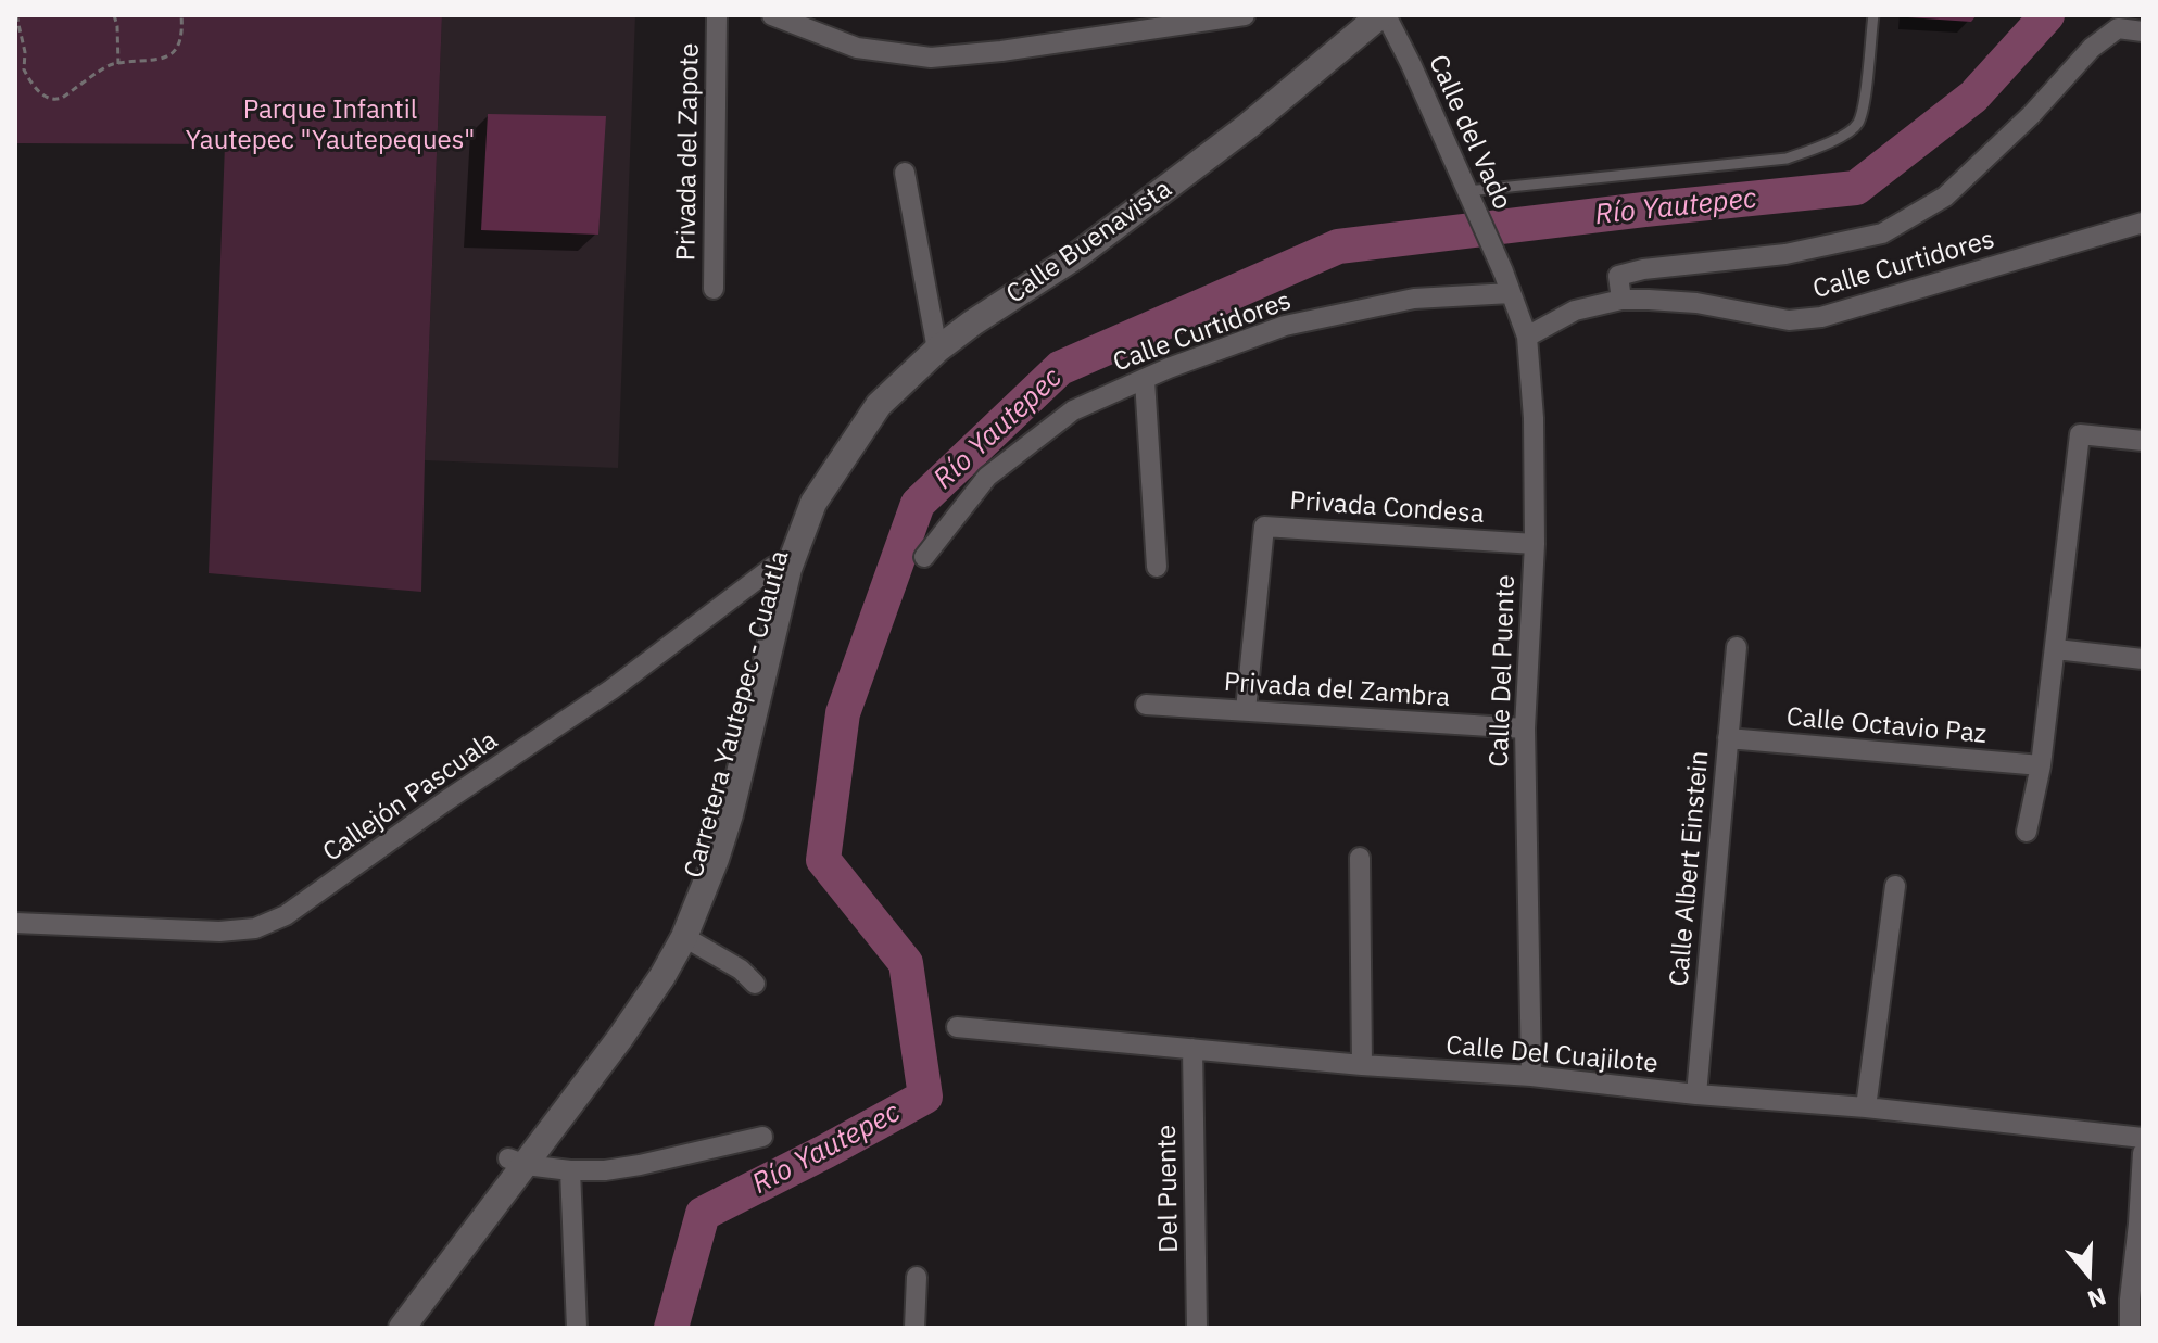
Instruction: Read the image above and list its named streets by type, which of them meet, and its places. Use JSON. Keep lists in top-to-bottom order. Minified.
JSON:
{"streets":{"main road":["Calle Buenavista","Carretera Yautepec - Cuautla"],"street":["Calle del Vado","Privada del Zapote","Calle Curtidores","Privada Condesa","Calle Del Puente","Privada del Zambra","Calle Octavio Paz","Callejón Pascuala","Calle Albert Einstein","Calle Del Cuajilote","Del Puente"]},"crossings":[["Calle del Vado","Calle Buenavista"],["Calle del Vado","Calle Del Puente"],["Calle Buenavista","Carretera Yautepec - Cuautla"],["Calle Curtidores","Calle Del Puente"],["Privada Condesa","Calle Del Puente"],["Privada Condesa","Privada del Zambra"],["Calle Del Puente","Privada del Zambra"],["Calle Del Puente","Calle Del Cuajilote"],["Carretera Yautepec - Cuautla","Callejón Pascuala"],["Calle Octavio Paz","Calle Albert Einstein"],["Calle Albert Einstein","Calle Del Cuajilote"],["Calle Del Cuajilote","Del Puente"]],"water":["Río Yautepec"],"parks":["Parque Infantil Yautepec \"Yautepeques\""],"north":"bottom"}
